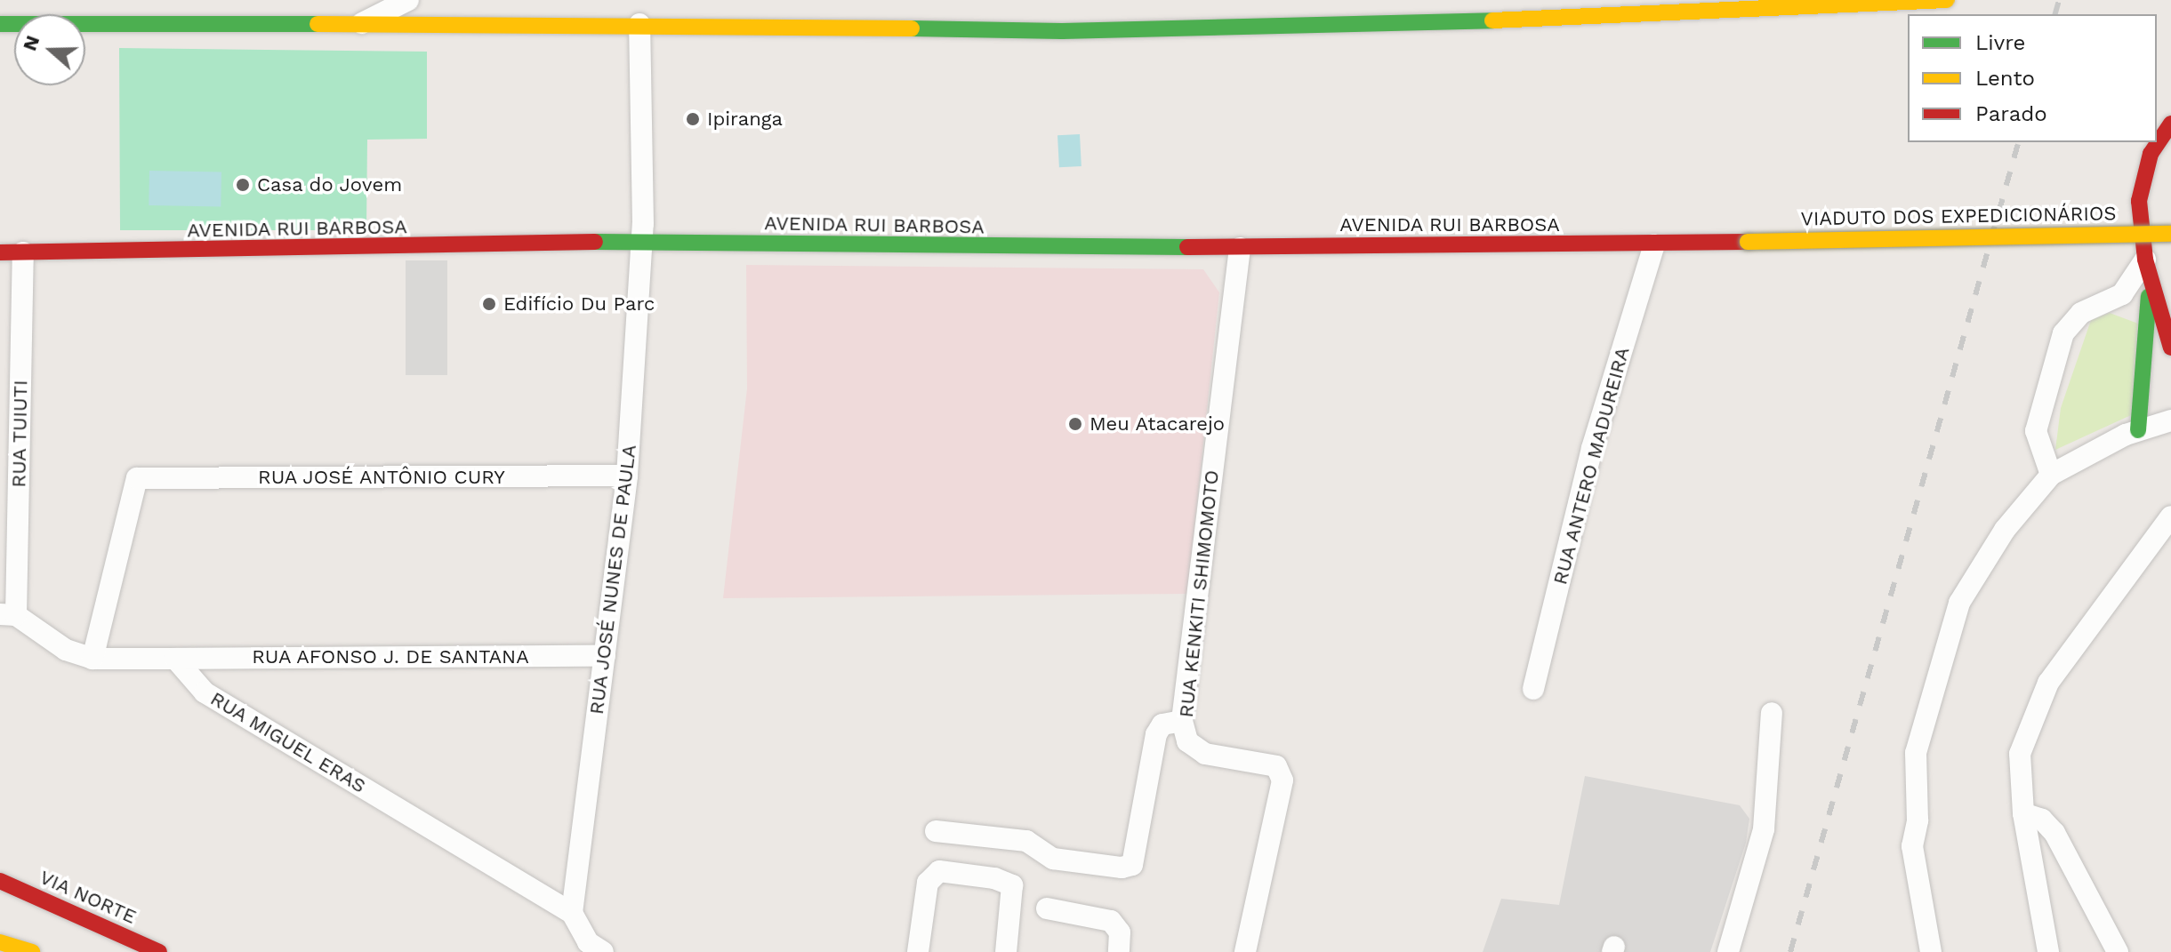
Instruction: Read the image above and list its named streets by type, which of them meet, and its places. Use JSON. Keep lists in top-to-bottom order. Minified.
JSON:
{"streets":{"main road":["VIADUTO DOS EXPEDICIONÁRIOS","AVENIDA RUI BARBOSA","VIA NORTE"],"street":["RUA TUIUTI","RUA ANTERO MADUREIRA","RUA JOSÉ ANTÔNIO CURY","RUA JOSÉ NUNES DE PAULA","RUA KENKITI SHIMOMOTO","RUA AFONSO J. DE SANTANA","RUA MIGUEL ERAS"]},"crossings":[["VIADUTO DOS EXPEDICIONÁRIOS","AVENIDA RUI BARBOSA"],["AVENIDA RUI BARBOSA","RUA TUIUTI"],["AVENIDA RUI BARBOSA","RUA ANTERO MADUREIRA"],["AVENIDA RUI BARBOSA","RUA JOSÉ NUNES DE PAULA"],["AVENIDA RUI BARBOSA","RUA KENKITI SHIMOMOTO"],["RUA JOSÉ ANTÔNIO CURY","RUA JOSÉ NUNES DE PAULA"],["RUA JOSÉ NUNES DE PAULA","RUA AFONSO J. DE SANTANA"],["RUA JOSÉ NUNES DE PAULA","RUA MIGUEL ERAS"],["RUA AFONSO J. DE SANTANA","RUA MIGUEL ERAS"]],"places":["Ipiranga","Casa do Jovem","Edifício Du Parc","Meu Atacarejo"],"legend":["Livre","Lento","Parado"],"north":"left"}
